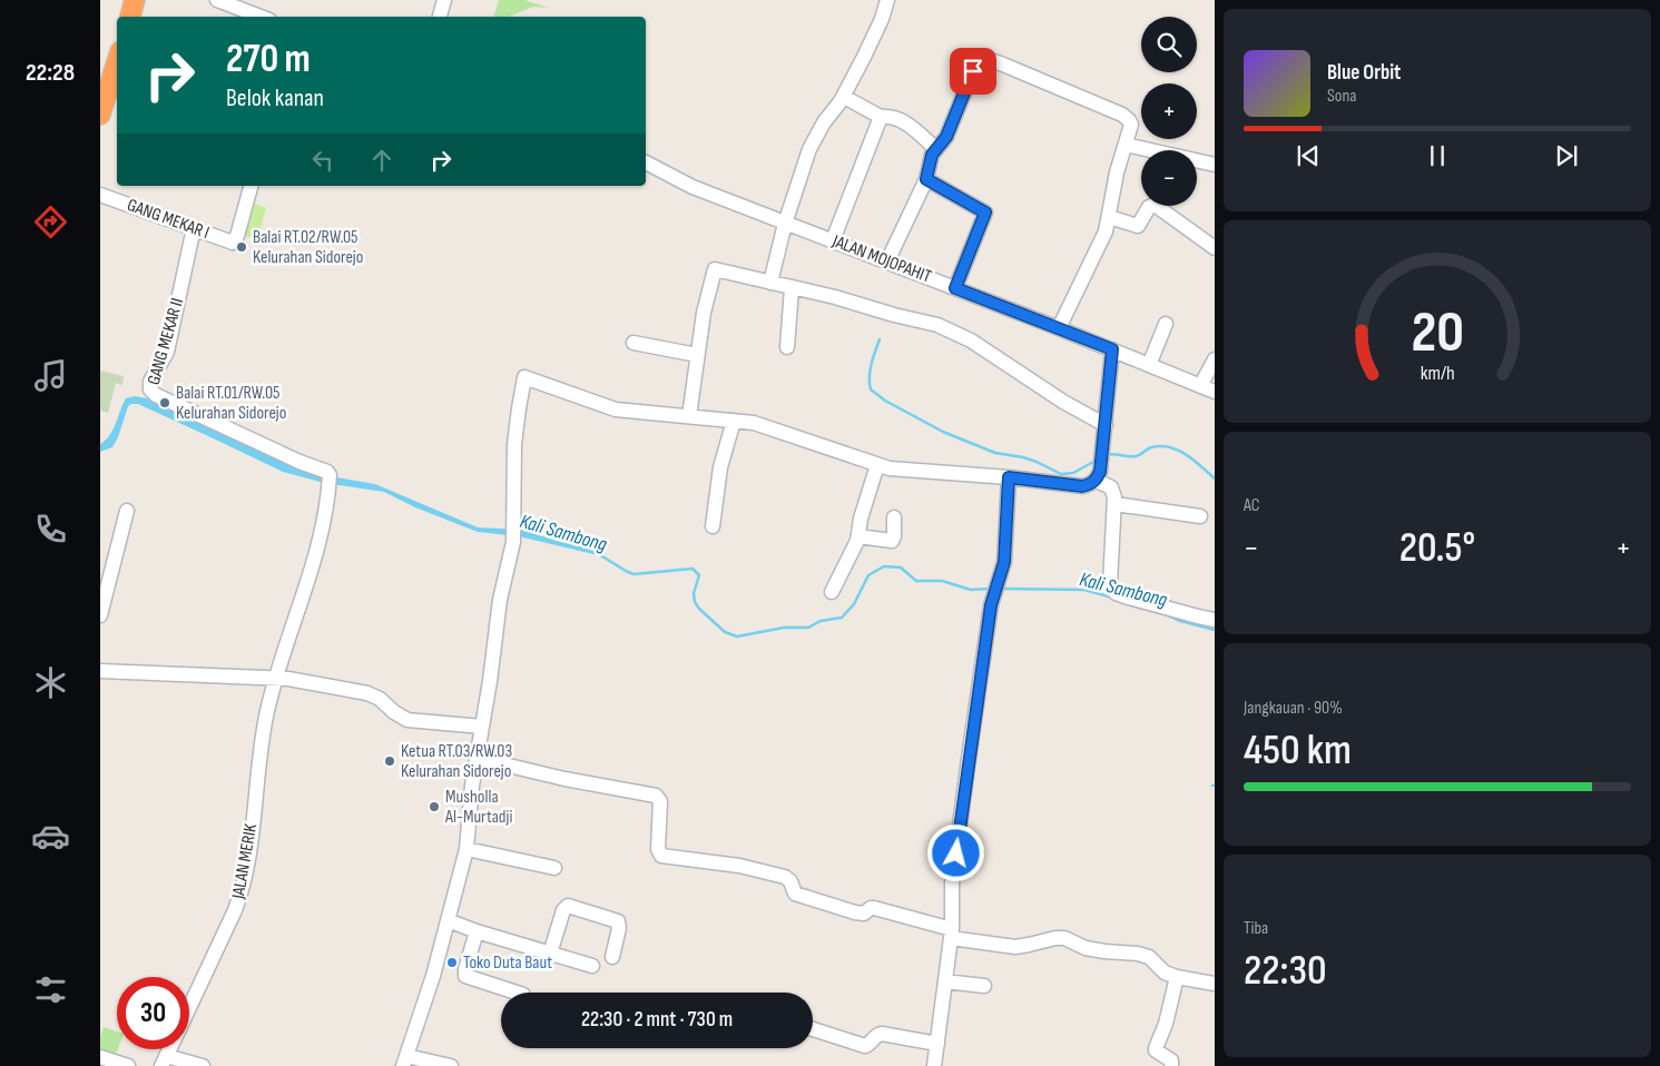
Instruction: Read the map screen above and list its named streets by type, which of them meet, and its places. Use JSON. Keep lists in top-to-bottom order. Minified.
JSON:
{"streets":{"street":["GANG MEKAR I","JALAN MOJOPAHIT","GANG MEKAR II","JALAN MERIK"]},"crossings":[["GANG MEKAR I","GANG MEKAR II"],["GANG MEKAR II","JALAN MERIK"]],"water":["Kali Sambong"],"places":["Balai RT.02/RW.05 Kelurahan Sidorejo","Balai RT.01/RW.05 Kelurahan Sidorejo","Ketua RT.03/RW.03 Kelurahan Sidorejo","Musholla Al-Murtadji","Toko Duta Baut"],"page":{"tabs":"22:28","map_buttons":["+","−"],"turn":["270 m","Belok kanan"],"song":["Blue Orbit","Sona"],"tile":["AC",["Jangkauan · 90%","450 km"],["Tiba","22:30"]],"heat":["−","20.5°","+"],"limit":"30","trip":"22:30 · 2 mnt · 730 m","gauge":["20","km/h"]}}
